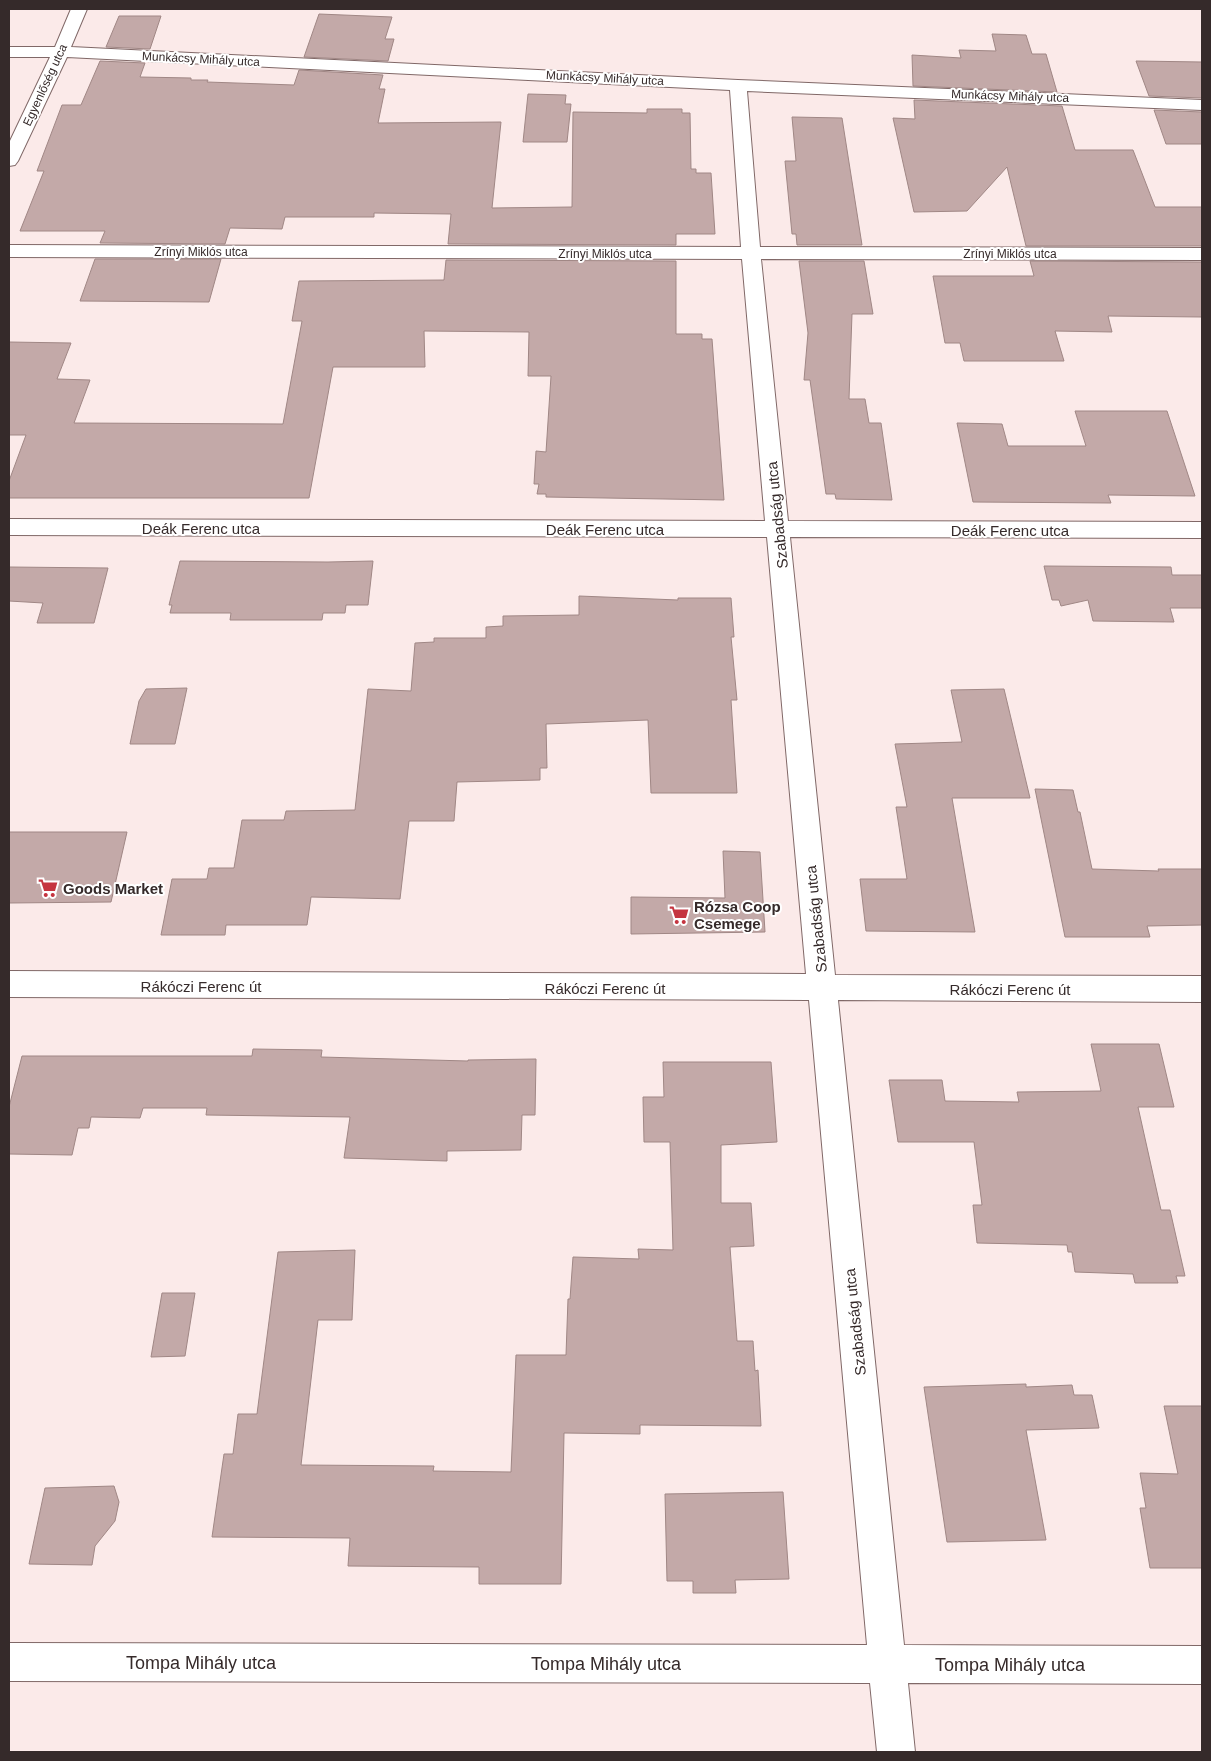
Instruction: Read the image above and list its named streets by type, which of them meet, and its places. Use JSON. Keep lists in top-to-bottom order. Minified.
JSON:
{"streets":{"street":["Munkácsy Mihály utca","Egyenlőség utca","Zrínyi Miklós utca","Szabadság utca","Deák Ferenc utca","Rákóczi Ferenc út","Tompa Mihály utca"]},"crossings":[["Munkácsy Mihály utca","Egyenlőség utca"],["Munkácsy Mihály utca","Szabadság utca"],["Zrínyi Miklós utca","Szabadság utca"],["Szabadság utca","Deák Ferenc utca"],["Szabadság utca","Rákóczi Ferenc út"],["Szabadság utca","Tompa Mihály utca"]],"places":{"supermarket":["Goods Market","Rózsa Coop Csemege"]}}
